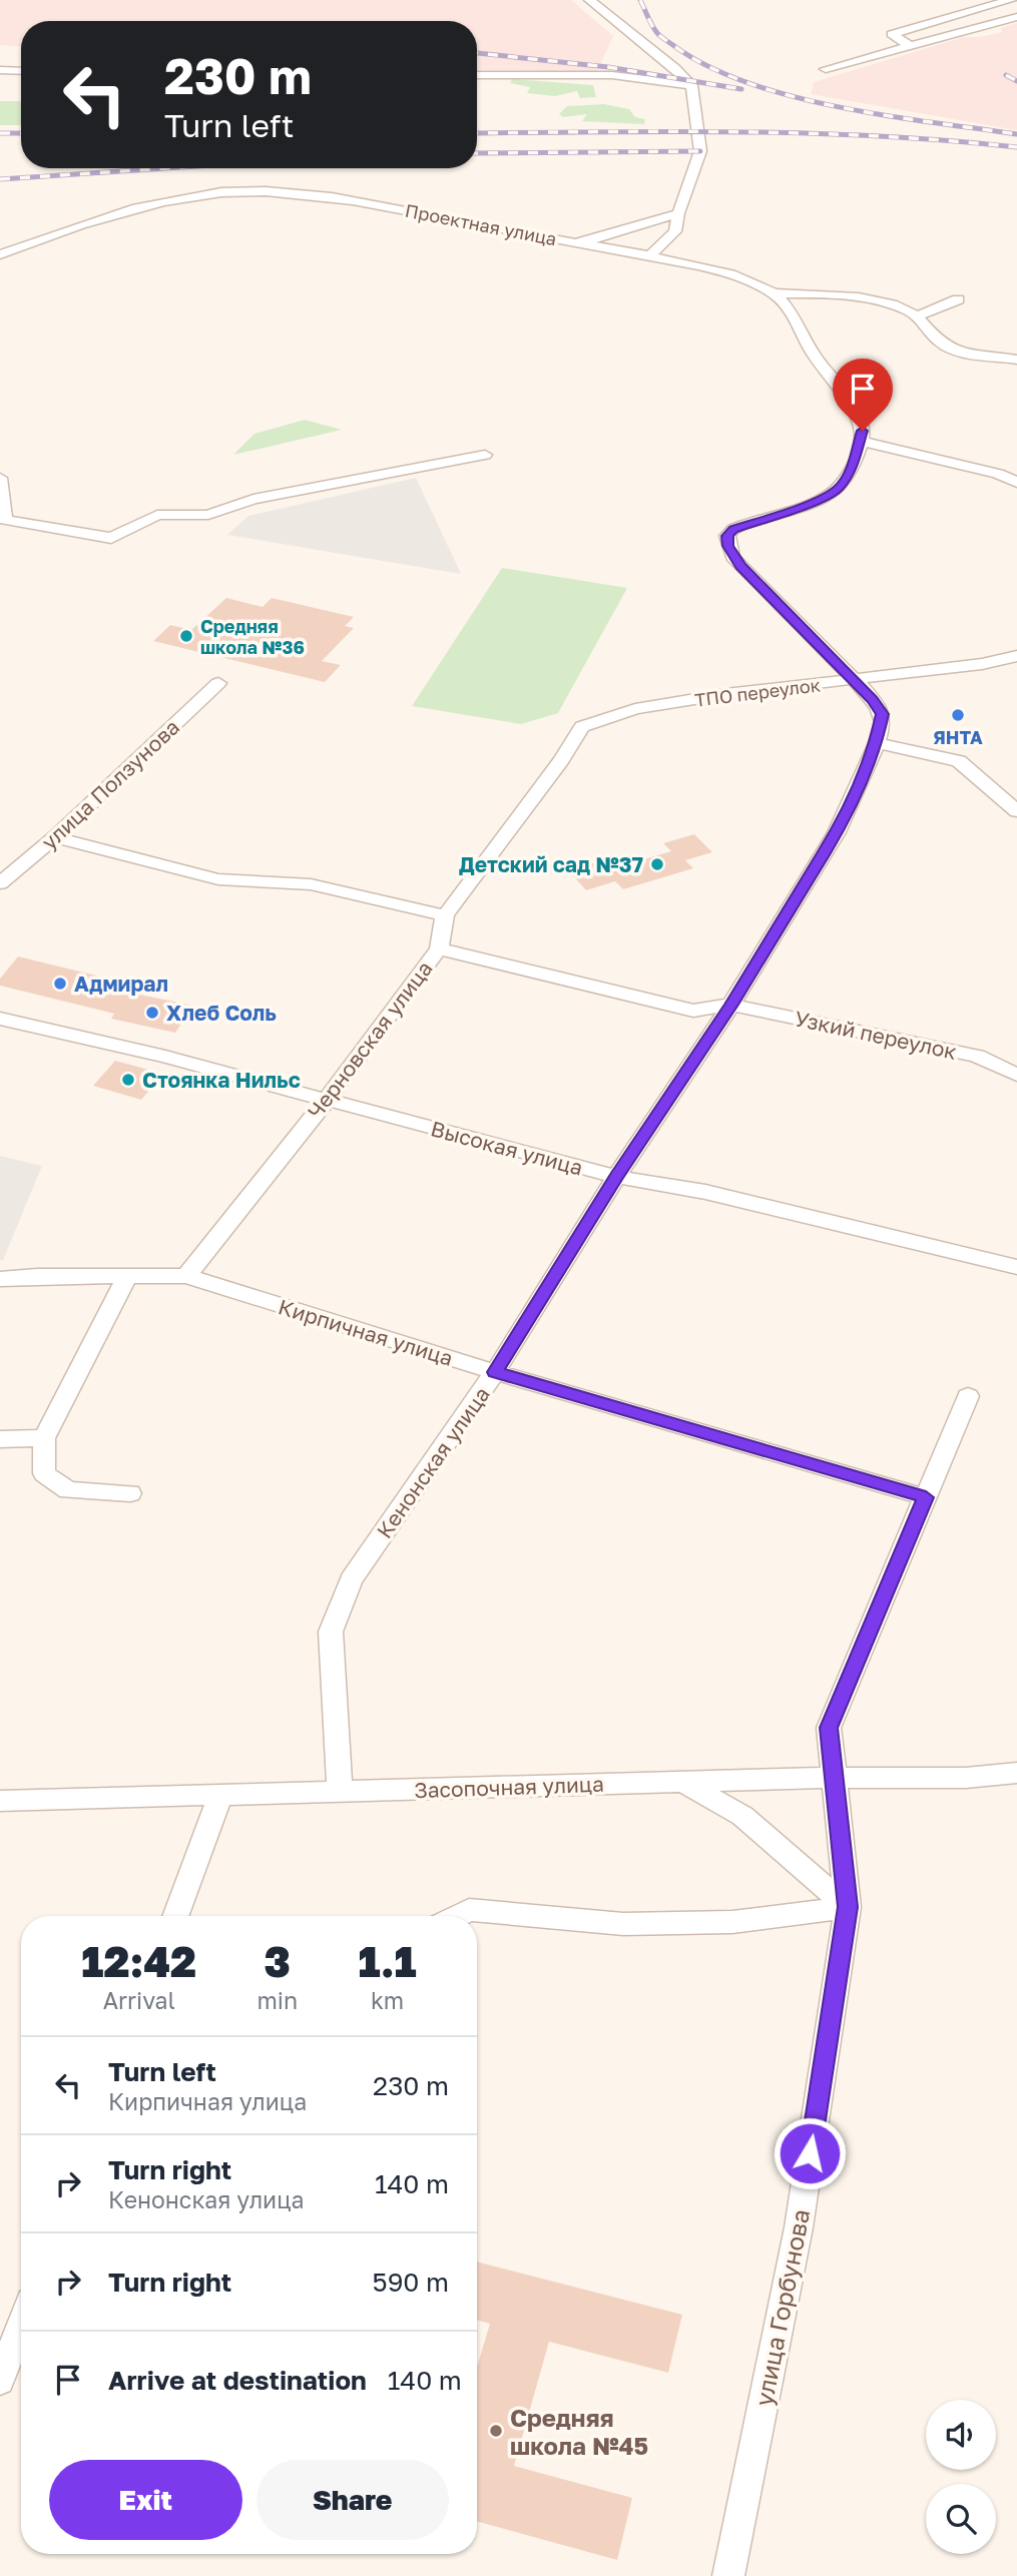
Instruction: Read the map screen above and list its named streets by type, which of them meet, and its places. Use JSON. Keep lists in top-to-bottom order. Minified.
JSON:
{"streets":{"street":["Проектная улица","ТПО переулок","улица Ползунова","Узкий переулок","Черновская улица","Высокая улица","Кирпичная улица","Кенонская улица","Засопочная улица","улица Горбунова"]},"crossings":[["ТПО переулок","Черновская улица"],["ТПО переулок","Кенонская улица"],["Узкий переулок","Кенонская улица"],["Черновская улица","Высокая улица"],["Черновская улица","Кирпичная улица"],["Высокая улица","Кенонская улица"],["Кирпичная улица","Кенонская улица"],["Кирпичная улица","улица Горбунова"],["Кенонская улица","Засопочная улица"],["Засопочная улица","улица Горбунова"]],"places":["Средняя школа №36","ЯНТА","Детский сад №37","Адмирал","Хлеб Соль","Стоянка Нильс","Средняя школа №45"],"page":{"turn":["230 m","Turn left"],"eta":["12:42","Arrival","3","min","1.1","km"],"list":[{"name":"Turn left","note":"Кирпичная улица","value":"230 m"},{"name":"Turn right","note":"Кенонская улица","value":"140 m"},{"name":"Turn right","value":"590 m"},{"name":"Arrive at destination","value":"140 m"}],"buttons":["Exit","Share"]}}
